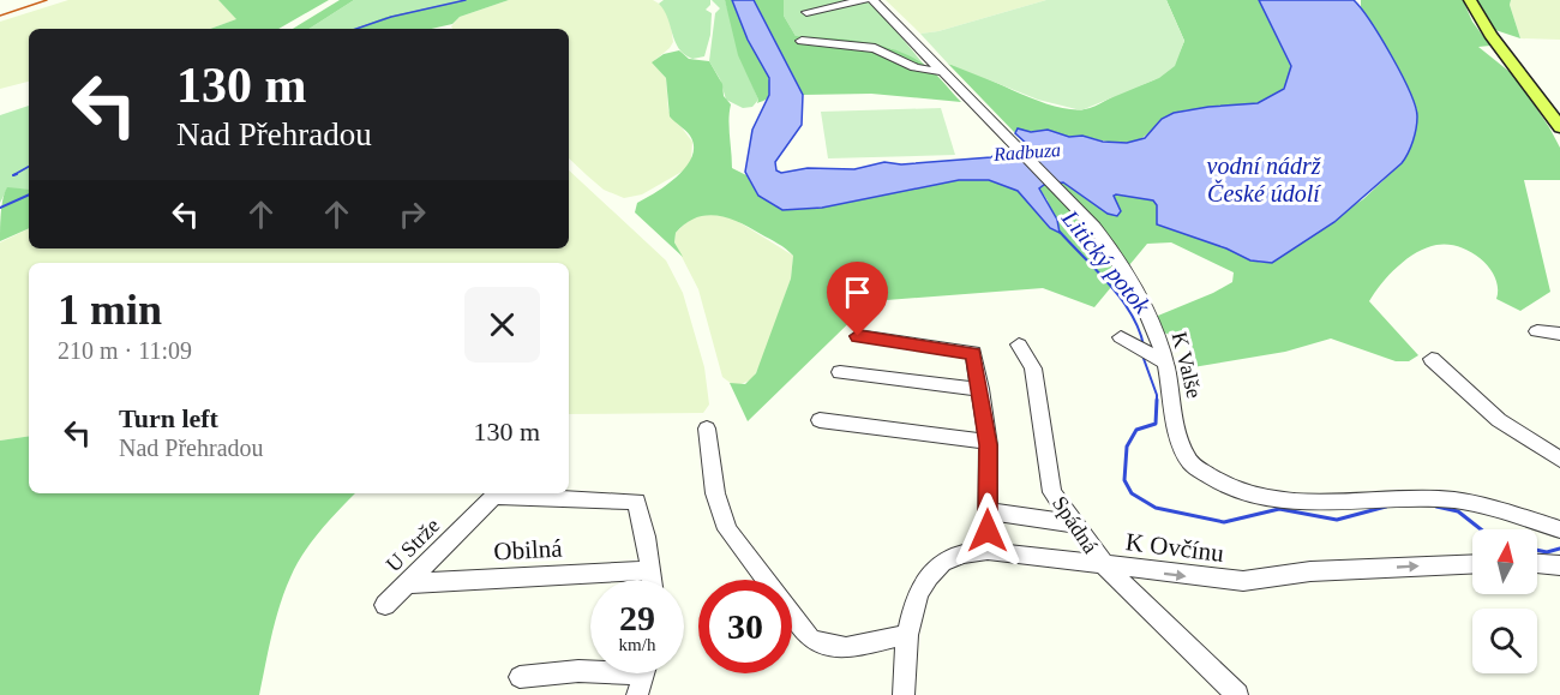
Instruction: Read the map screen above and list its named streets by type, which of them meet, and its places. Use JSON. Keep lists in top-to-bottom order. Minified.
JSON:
{"streets":{"street":["K Valše","Spádná","U Strže","K Ovčínu","Obilná"]},"crossings":[["Spádná","K Ovčínu"],["U Strže","Obilná"]],"one_way":["K Ovčínu"],"water":["Radbuza","vodní nádrž České údolí","Litický potok"],"north":"top","page":{"turn":["130 m","Nad Přehradou"],"heading":["1 min","210 m · 11:09"],"list":[{"name":"Turn left","note":"Nad Přehradou","value":"130 m"}],"speed":"29 km/h","limit":"30"}}
